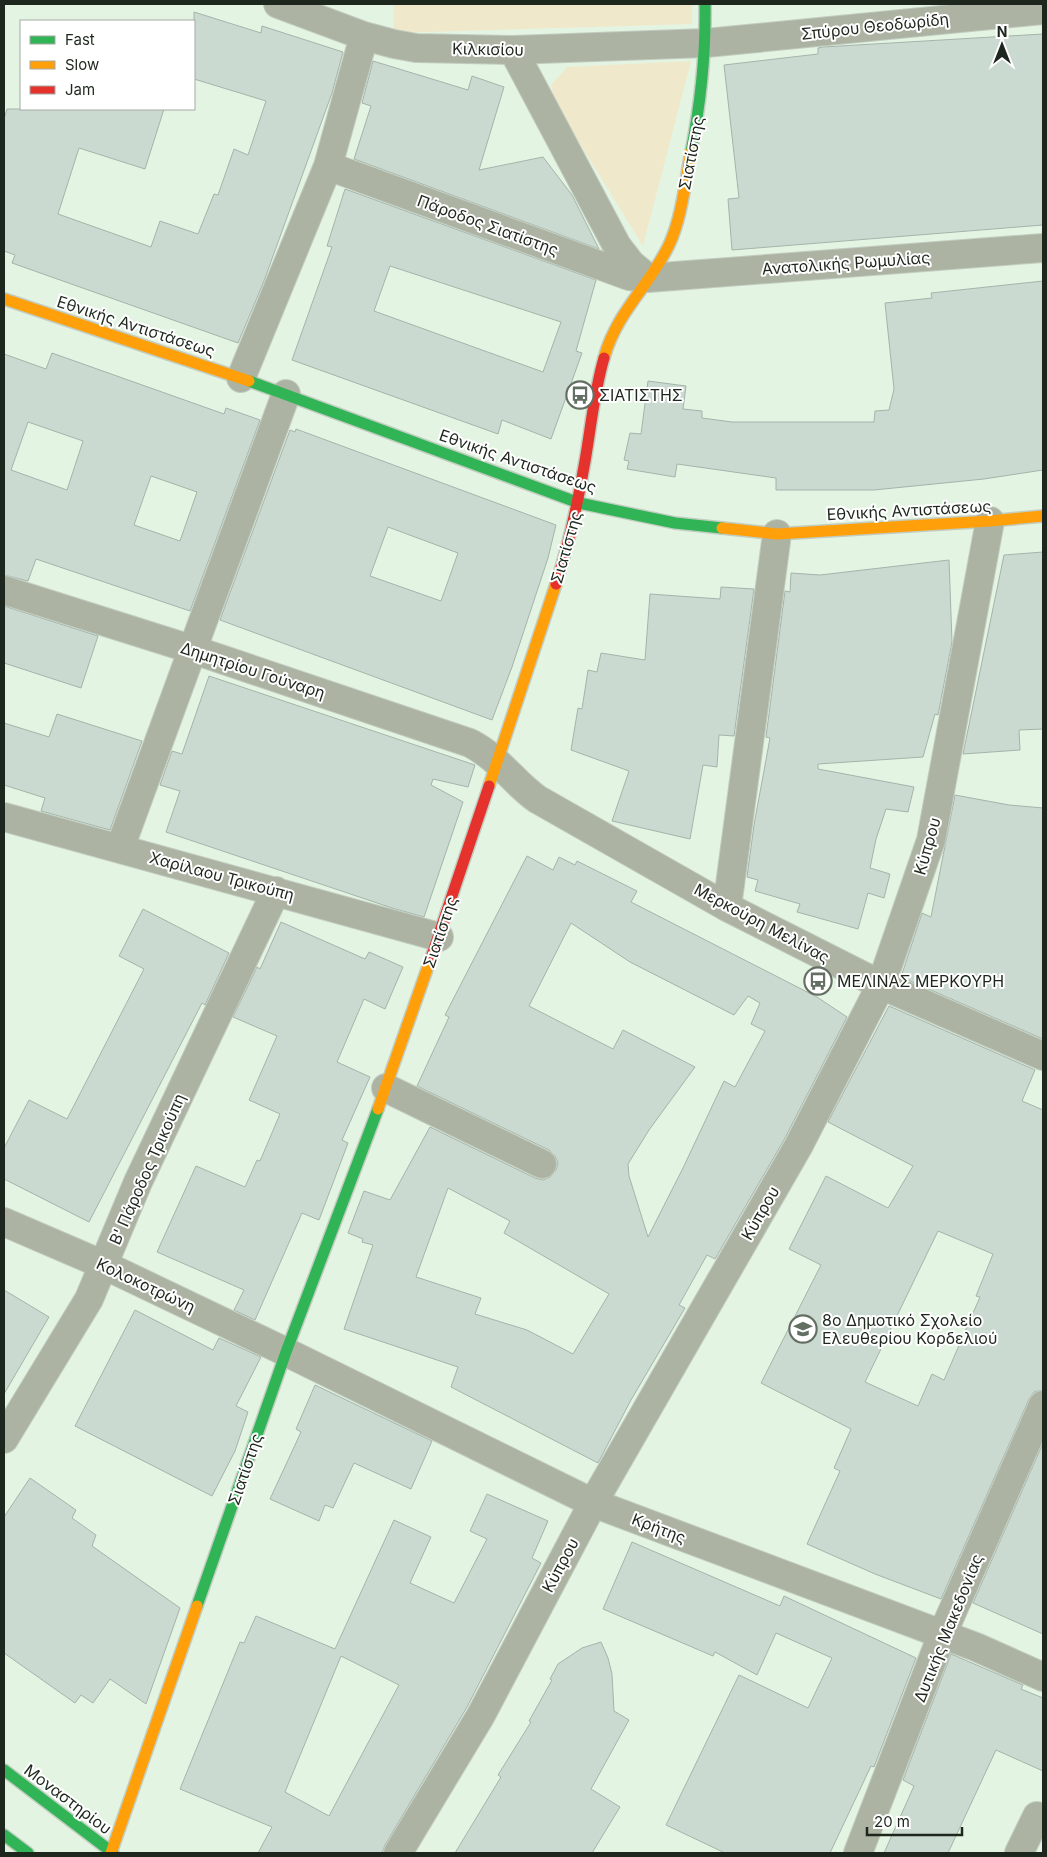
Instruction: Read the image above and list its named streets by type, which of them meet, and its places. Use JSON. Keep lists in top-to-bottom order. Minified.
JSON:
{"streets":{"street":["Σπύρου Θεοδωρίδη","Κιλκισίου","Σιατίστης","Πάροδος Σιατίστης","Ανατολικής Ρωμυλίας","Εθνικής Αντιστάσεως","Δημητρίου Γούναρη","Κύπρου","Χαρίλαου Τρικούπη","Μερκούρη Μελίνας","Β' Πάροδος Τρικούπη","Κολοκοτρώνη","Κρήτης","Δυτικής Μακεδονίας","Μοναστηρίου"]},"crossings":[["Σπύρου Θεοδωρίδη","Κιλκισίου"],["Σπύρου Θεοδωρίδη","Σιατίστης"],["Κιλκισίου","Σιατίστης"],["Σιατίστης","Πάροδος Σιατίστης"],["Σιατίστης","Ανατολικής Ρωμυλίας"],["Σιατίστης","Εθνικής Αντιστάσεως"],["Σιατίστης","Δημητρίου Γούναρη"],["Σιατίστης","Χαρίλαου Τρικούπη"],["Σιατίστης","Μερκούρη Μελίνας"],["Σιατίστης","Κολοκοτρώνη"],["Σιατίστης","Κρήτης"],["Σιατίστης","Μοναστηρίου"],["Πάροδος Σιατίστης","Ανατολικής Ρωμυλίας"],["Εθνικής Αντιστάσεως","Κύπρου"],["Δημητρίου Γούναρη","Μερκούρη Μελίνας"],["Κύπρου","Μερκούρη Μελίνας"],["Κύπρου","Κρήτης"],["Χαρίλαου Τρικούπη","Β' Πάροδος Τρικούπη"],["Β' Πάροδος Τρικούπη","Κολοκοτρώνη"],["Κολοκοτρώνη","Κρήτης"],["Κρήτης","Δυτικής Μακεδονίας"]],"places":{"bus stop":["ΣΙΑΤΙΣΤΗΣ","ΜΕΛΙΝΑΣ ΜΕΡΚΟΥΡΗ"],"school or university":["8ο Δημοτικό Σχολείο Ελευθερίου Κορδελιού"]},"legend":["Fast","Slow","Jam"],"scale_bar":"20 m","north":"top"}
